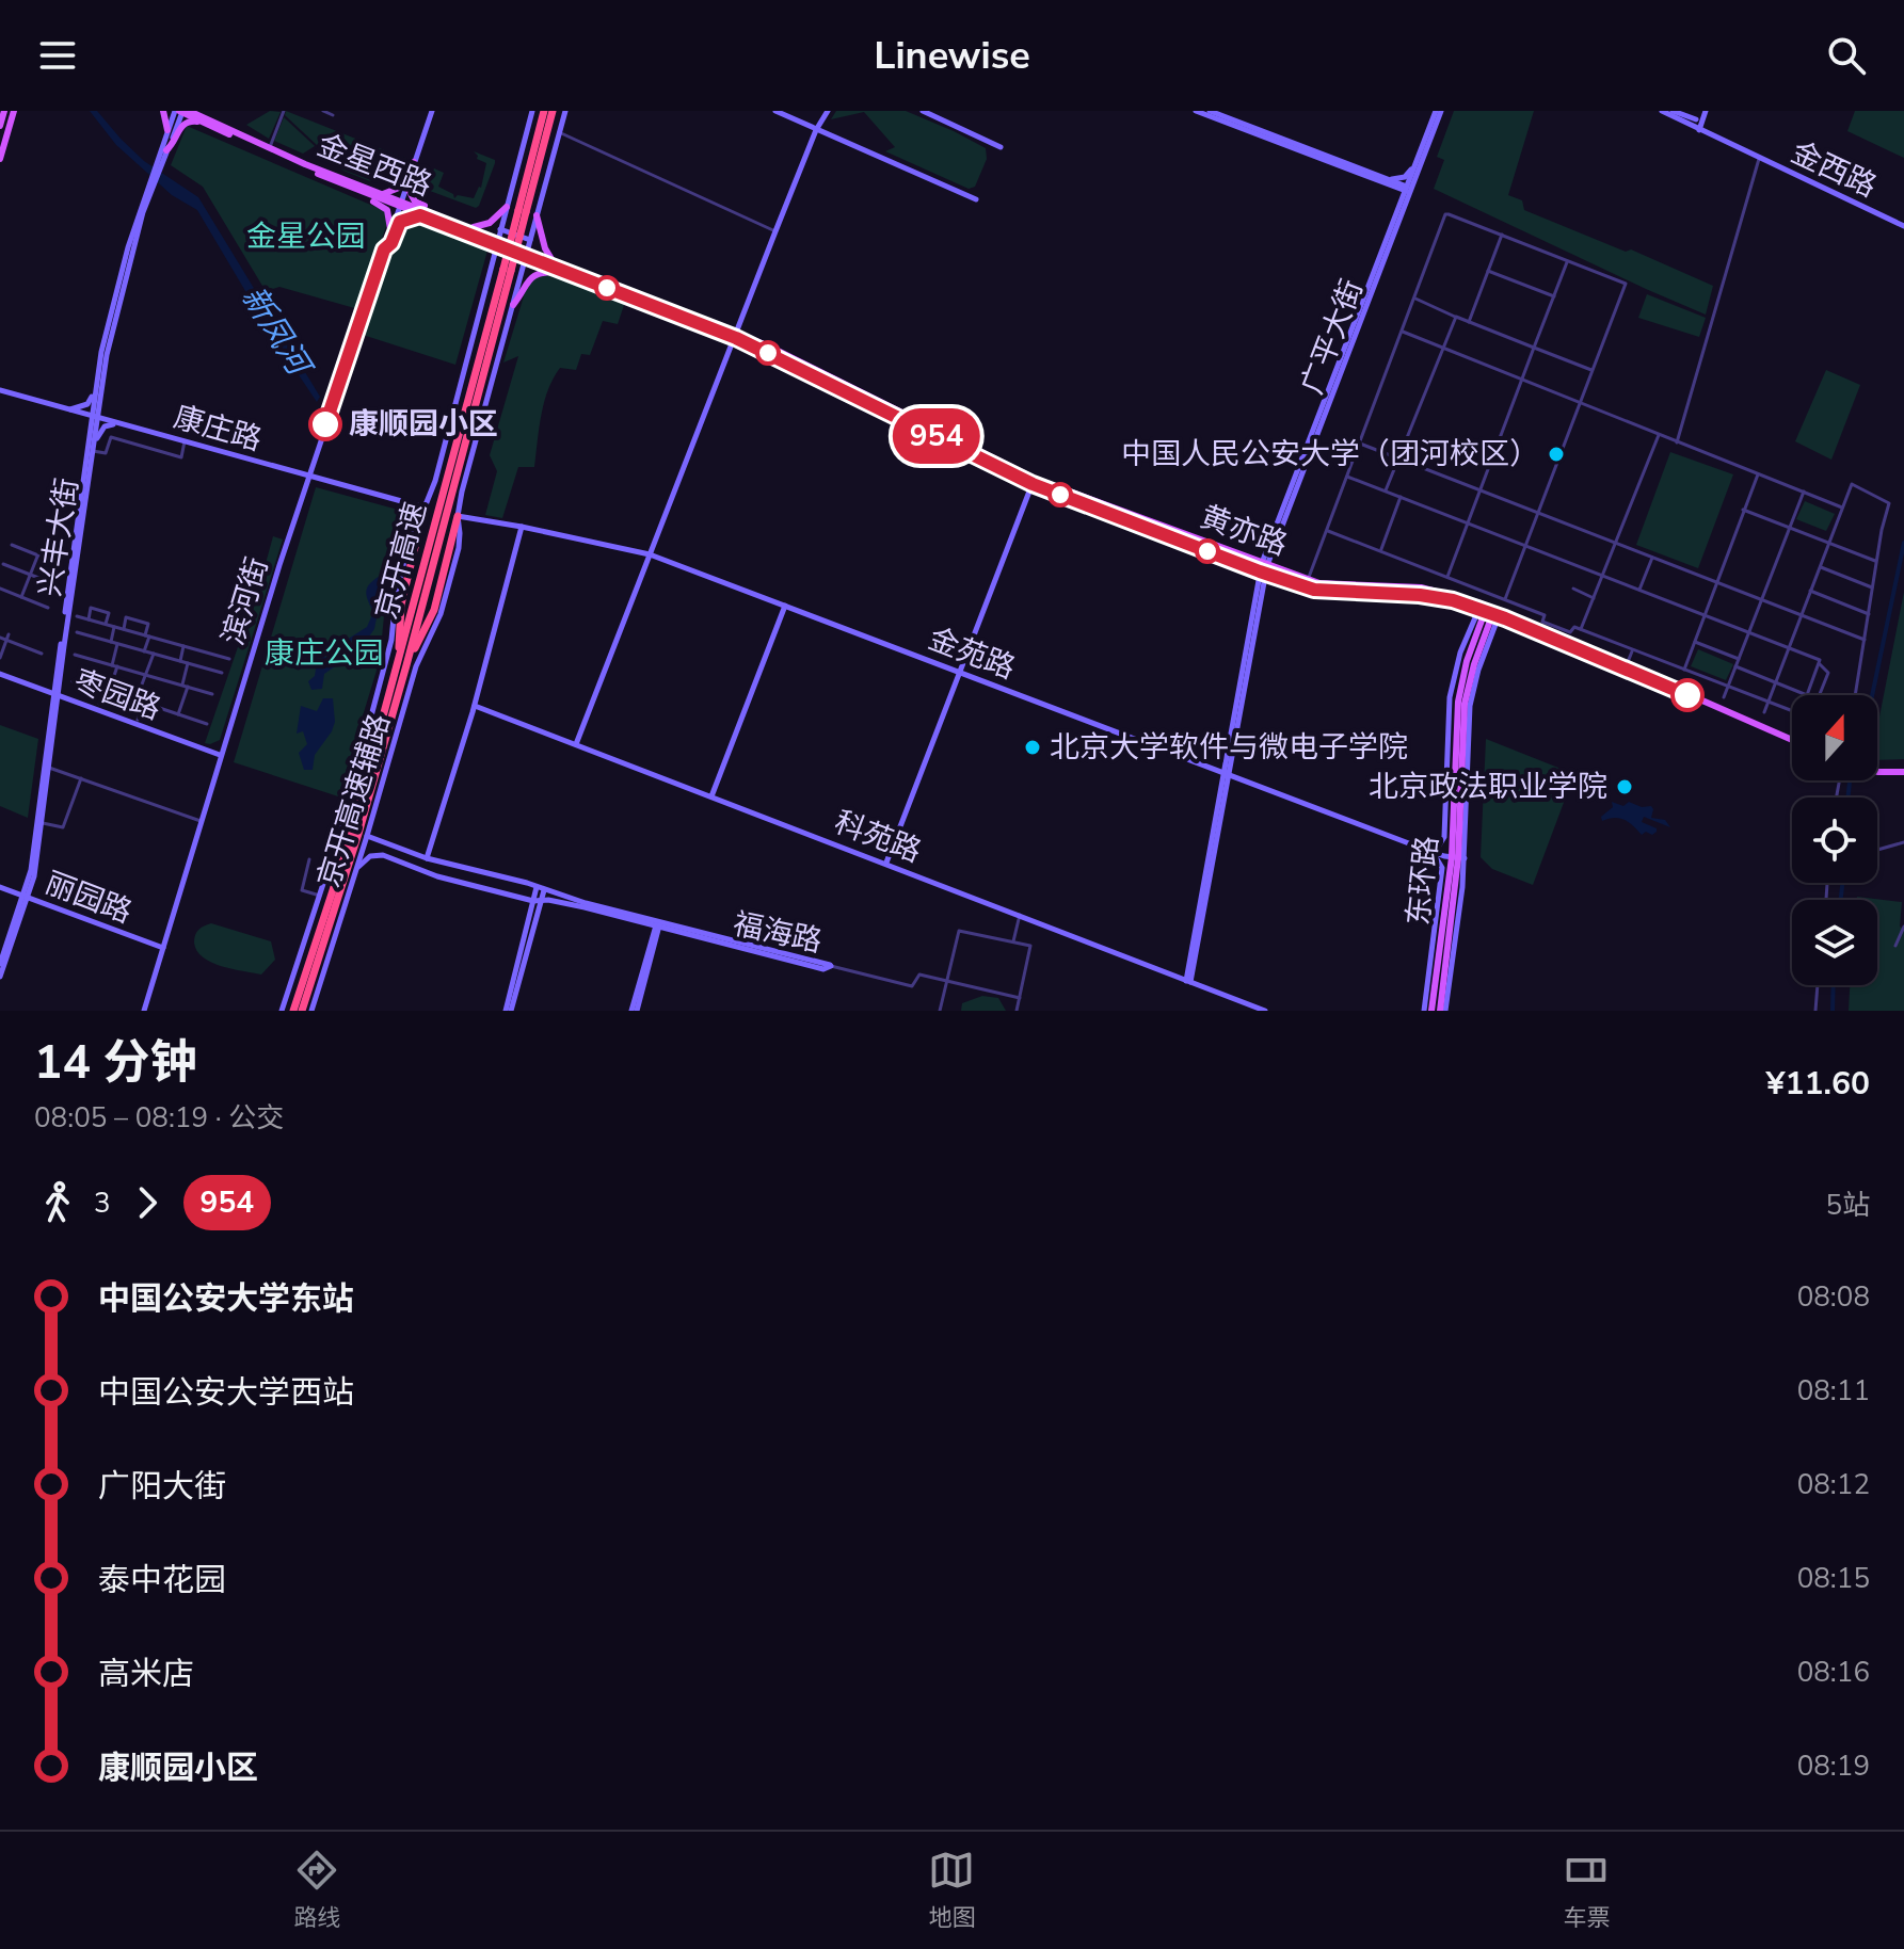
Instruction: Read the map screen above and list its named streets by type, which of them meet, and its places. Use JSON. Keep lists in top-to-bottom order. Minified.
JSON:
{"streets":{"highway":["京开高速"],"main road":["金星西路","黄亦路","东环路"],"street":["金西路","广平大街","康庄路","兴丰大街","滨河街","金苑路","枣园路","京开高速辅路","科苑路","丽园路","福海路"]},"crossings":[["金星西路","兴丰大街"],["金星西路","滨河街"],["金星西路","京开高速辅路"],["广平大街","黄亦路"],["广平大街","金苑路"],["广平大街","科苑路"],["康庄路","兴丰大街"],["康庄路","滨河街"],["康庄路","京开高速辅路"],["黄亦路","京开高速辅路"],["黄亦路","东环路"],["兴丰大街","枣园路"],["兴丰大街","丽园路"],["滨河街","枣园路"],["滨河街","丽园路"],["金苑路","京开高速辅路"],["金苑路","东环路"],["京开高速辅路","福海路"]],"water":["新凤河"],"parks":["金星公园","康庄公园"],"places":["康顺园小区","中国人民公安大学（团河校区）","北京大学软件与微电子学院","北京政法职业学院"],"lines":["bus line 954"],"north":"top","page":{"header":"Linewise","on_map":"954","heading":["14 分钟","08:05 – 08:19 · 公交","¥11.60"],"legs":["3","954","5站"],"list":[{"name":"中国公安大学东站","value":"08:08"},{"name":"中国公安大学西站","value":"08:11"},{"name":"广阳大街","value":"08:12"},{"name":"泰中花园","value":"08:15"},{"name":"高米店","value":"08:16"},{"name":"康顺园小区","value":"08:19"}],"tabs":["路线","地图","车票"]}}
